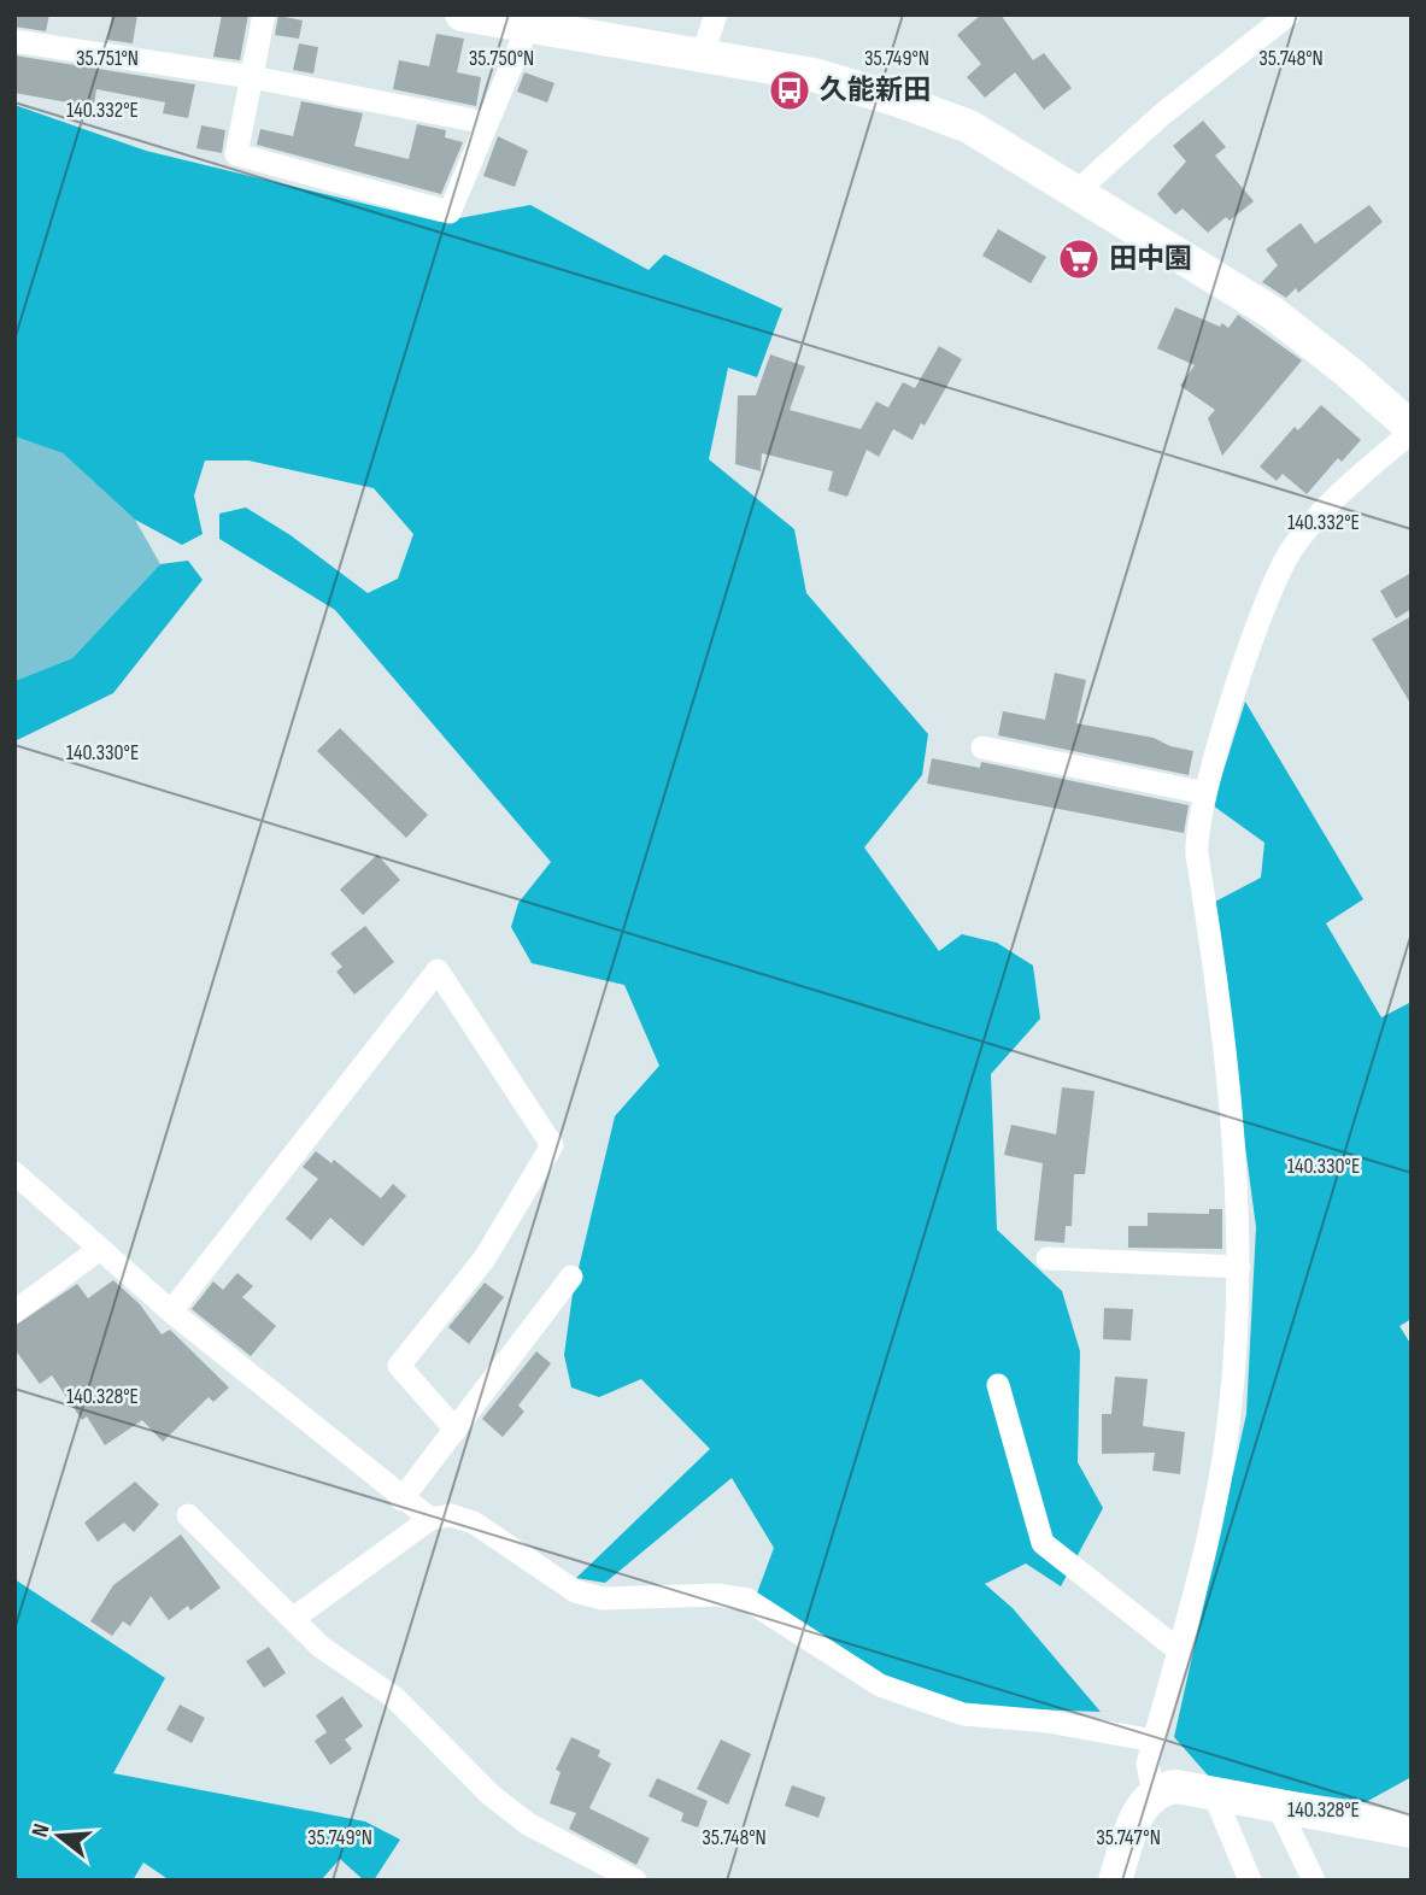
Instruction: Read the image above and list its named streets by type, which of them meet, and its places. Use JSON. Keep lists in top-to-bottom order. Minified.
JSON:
{"places":{"bus stop":["久能新田"],"supermarket":["田中園"]},"north":"left","coordinates":["35.751°N","35.750°N","35.749°N","35.748°N","140.332°E","140.330°E","140.328°E","35.747°N"]}
